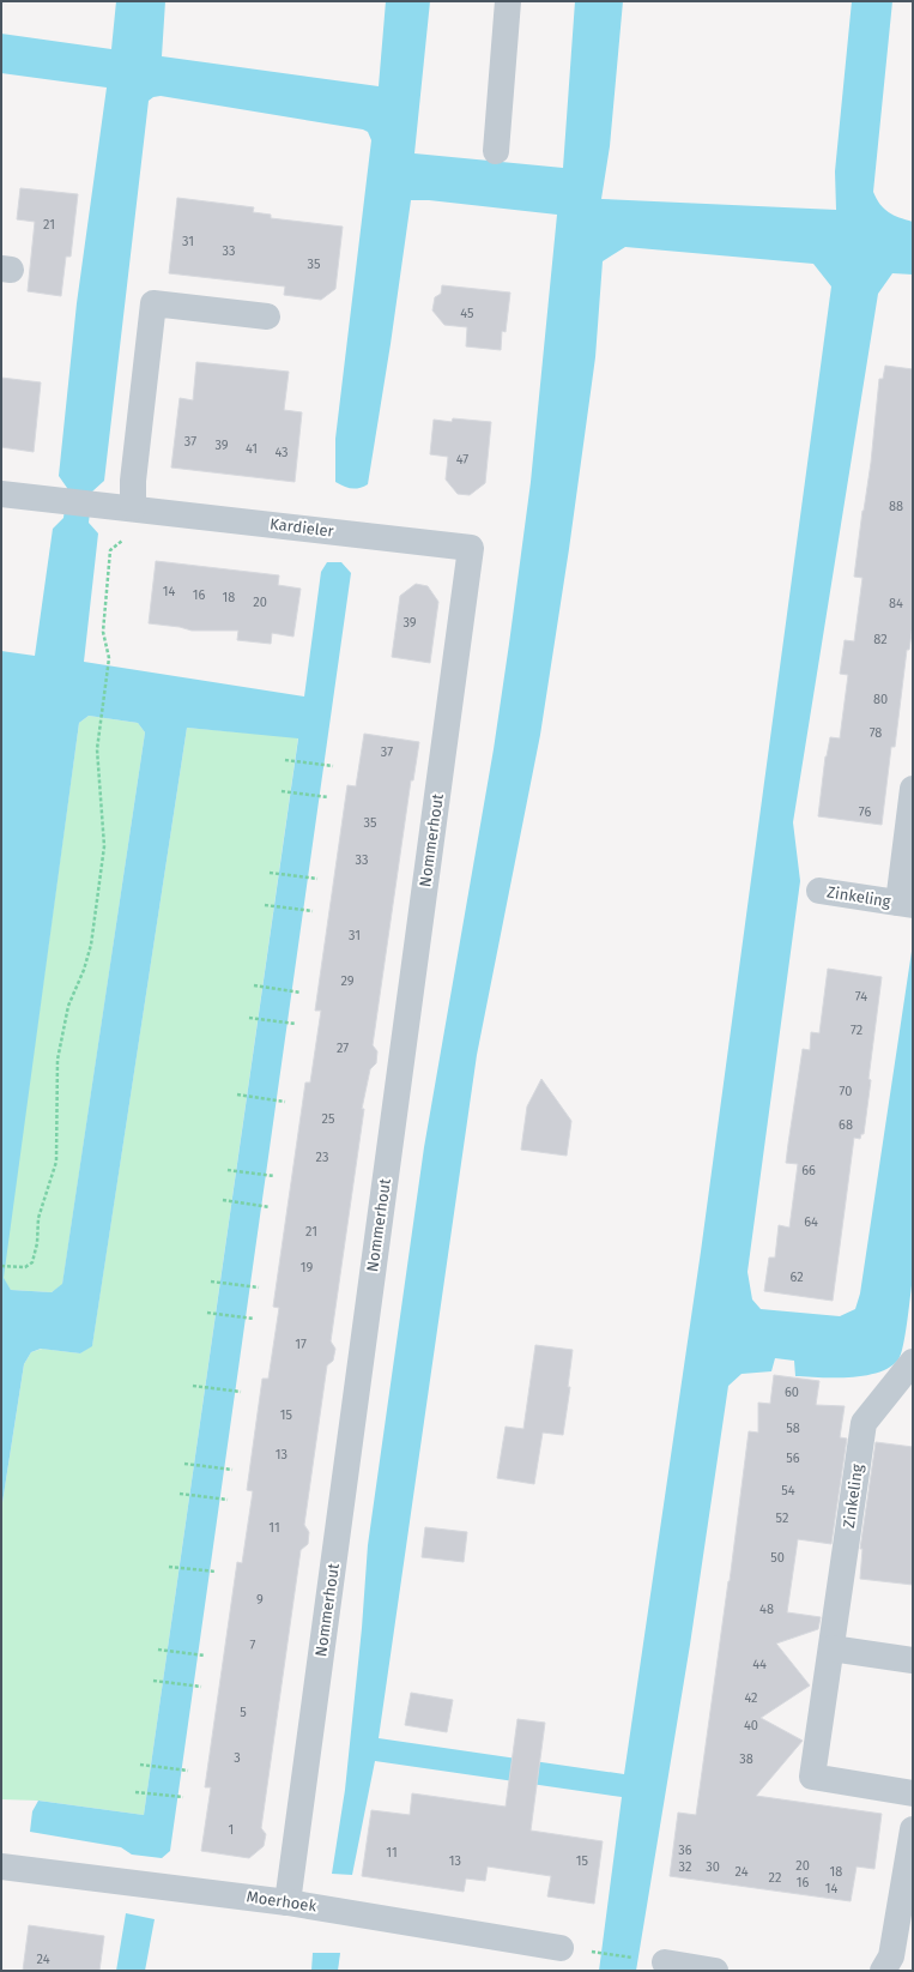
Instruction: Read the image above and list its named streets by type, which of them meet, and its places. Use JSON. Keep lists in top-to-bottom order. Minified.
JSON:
{"streets":{"street":["Kardieler","Nommerhout","Zinkeling","Moerhoek"]},"crossings":[["Kardieler","Nommerhout"],["Nommerhout","Moerhoek"]],"house_numbers":["21","31","33","35","45","37","39","41","43","47","88","14","16","18","20","84","39","82","80","78","37","76","35","33","31","29","74","72","27","70","25","68","23","66","64","21","19","62","17","60","15","58","13","56","54","52","11","50","9","48","7","44","42","5","40","3","38","1","36","11","13","15","20","32","30","24","18","22","16","14","24"]}
